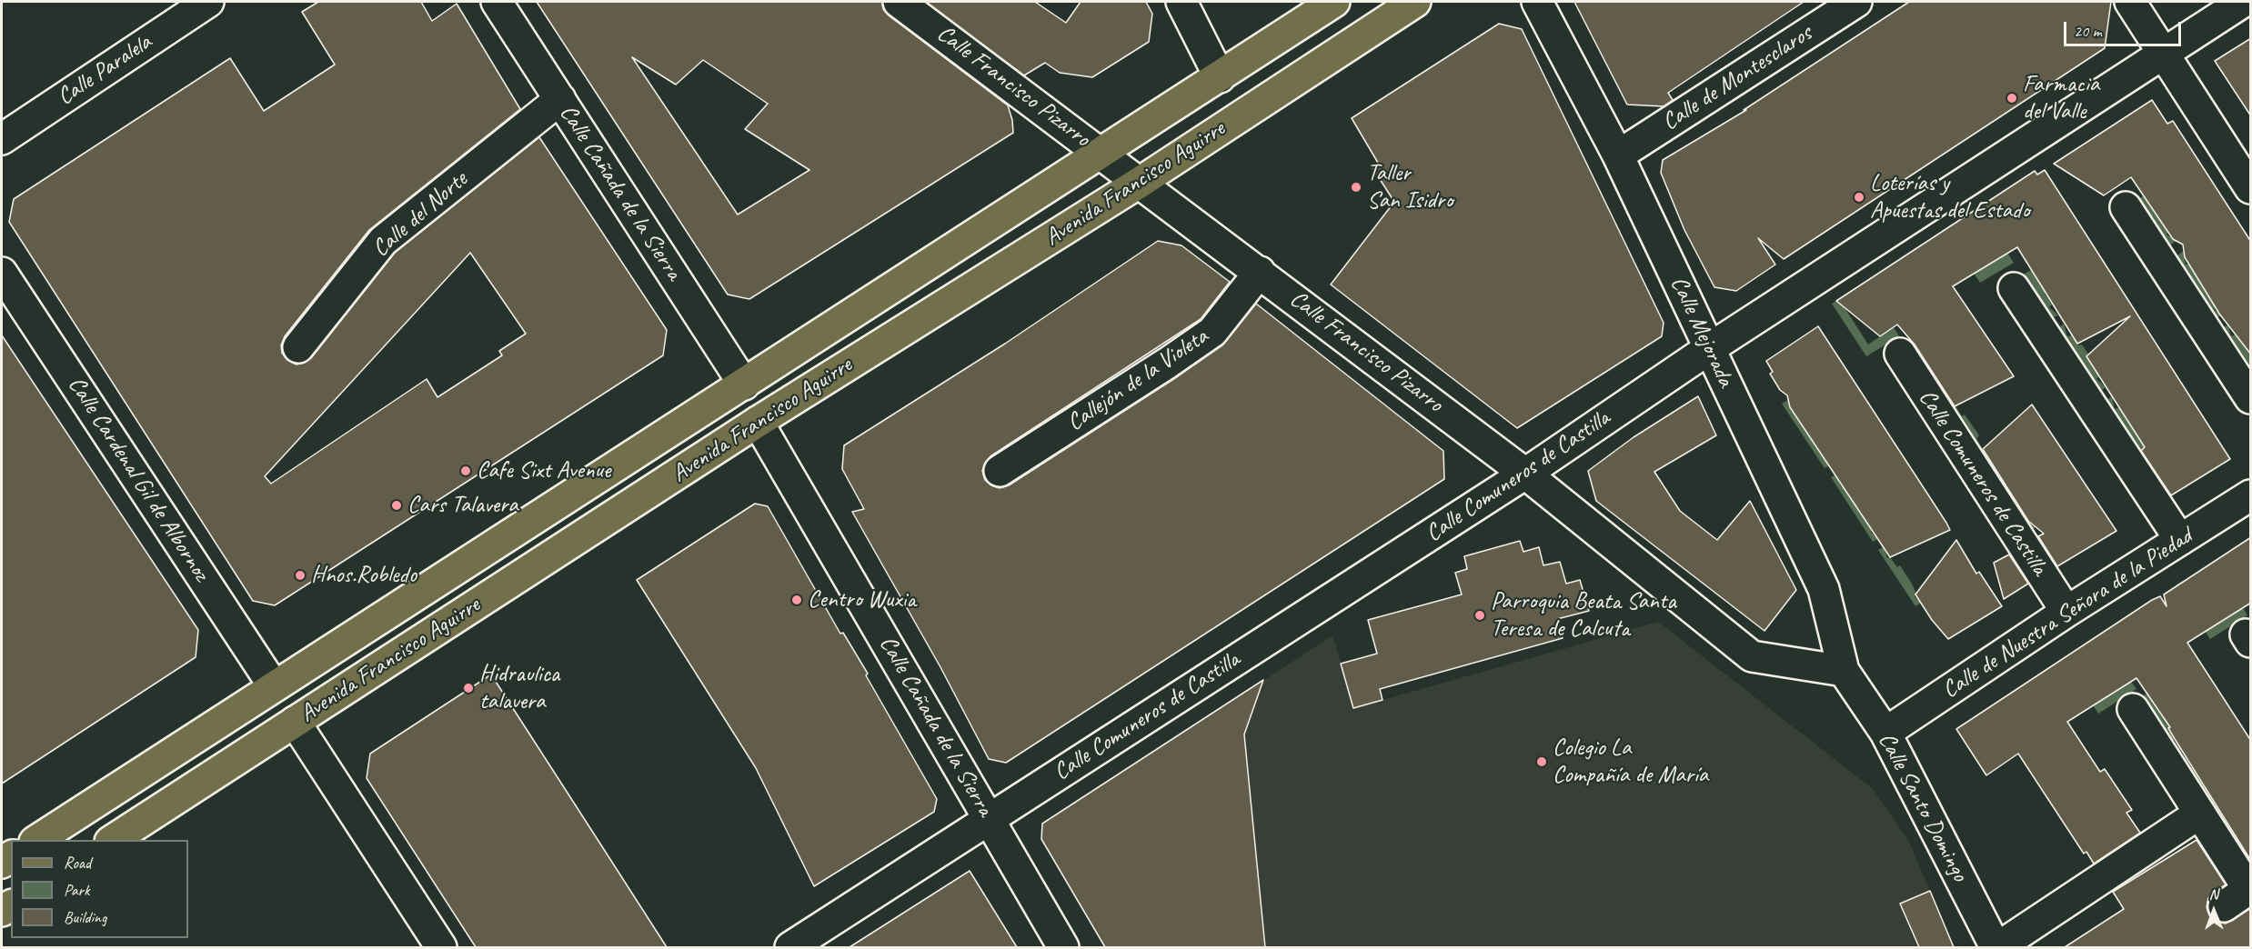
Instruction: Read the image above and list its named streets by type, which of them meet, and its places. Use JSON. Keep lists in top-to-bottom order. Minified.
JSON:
{"streets":{"main road":["Avenida Francisco Aguirre"],"street":["Calle Paralela","Calle de Montesclaros","Calle Francisco Pizarro","Calle Cañada de la Sierra","Calle del Norte","Calle Mejorada","Callejón de la Violeta","Calle Comuneros de Castilla","Calle Cardenal Gil de Albornoz","Calle de Nuestra Señora de la Piedad","Calle Santo Domingo"]},"crossings":[["Calle de Montesclaros","Calle Mejorada"],["Calle Francisco Pizarro","Avenida Francisco Aguirre"],["Calle Francisco Pizarro","Calle Mejorada"],["Calle Francisco Pizarro","Callejón de la Violeta"],["Calle Francisco Pizarro","Calle Comuneros de Castilla"],["Calle Francisco Pizarro","Calle Santo Domingo"],["Avenida Francisco Aguirre","Calle Cañada de la Sierra"],["Avenida Francisco Aguirre","Calle Cardenal Gil de Albornoz"],["Calle Cañada de la Sierra","Calle del Norte"],["Calle Cañada de la Sierra","Calle Comuneros de Castilla"],["Calle Mejorada","Calle Comuneros de Castilla"],["Calle Mejorada","Calle Santo Domingo"],["Calle Comuneros de Castilla","Calle de Nuestra Señora de la Piedad"],["Calle de Nuestra Señora de la Piedad","Calle Santo Domingo"]],"places":["Farmacia del Valle","Taller San Isidro","Loterías y Apuestas del Estado","Cafe Sixt Avenue","Cars Talavera","Hnos.Robledo","Centro Wuxia","Parroquia Beata Santa Teresa de Calcuta","Hidraulica talavera","Colegio La Compañía de María"],"legend":["Road","Park","Building"],"scale_bar":"20 m","north":"top"}
